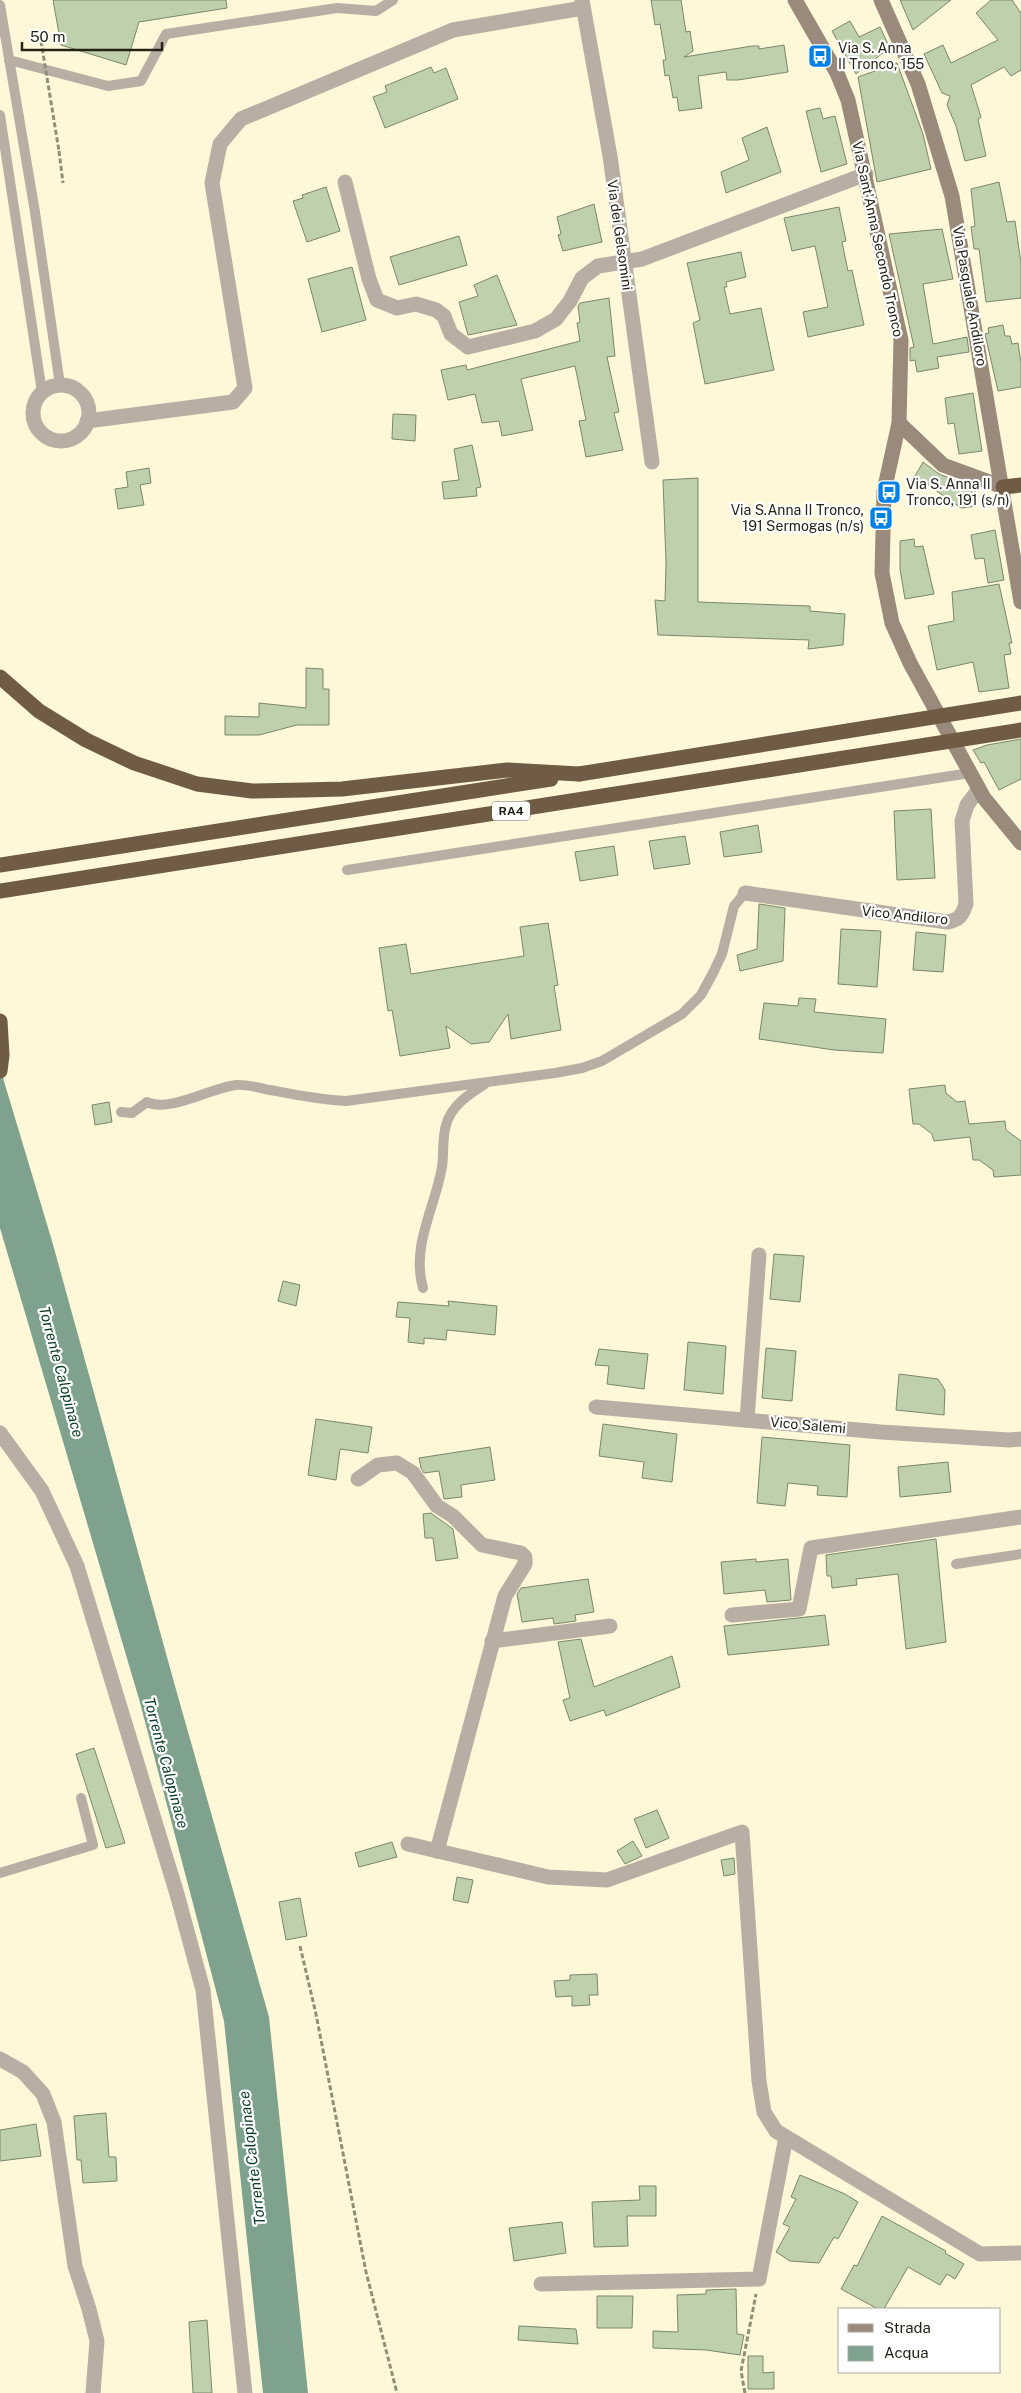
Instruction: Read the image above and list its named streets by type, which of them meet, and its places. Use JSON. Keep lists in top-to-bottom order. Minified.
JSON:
{"streets":{"highway":["RA4"],"street":["Via dei Gelsomini","Via Sant'Anna Secondo Tronco","Via Pasquale Andiloro","Vico Andiloro","Vico Salemi"]},"crossings":[["Via Sant'Anna Secondo Tronco","Vico Andiloro"]],"water":["Torrente Calopinace"],"places":{"bus stop":["Via S. Anna II Tronco, 155","Via S. Anna II Tronco, 191 (s/n)","Via S.Anna II Tronco, 191 Sermogas (n/s)"]},"legend":["Strada","Acqua"],"scale_bar":"50 m"}
